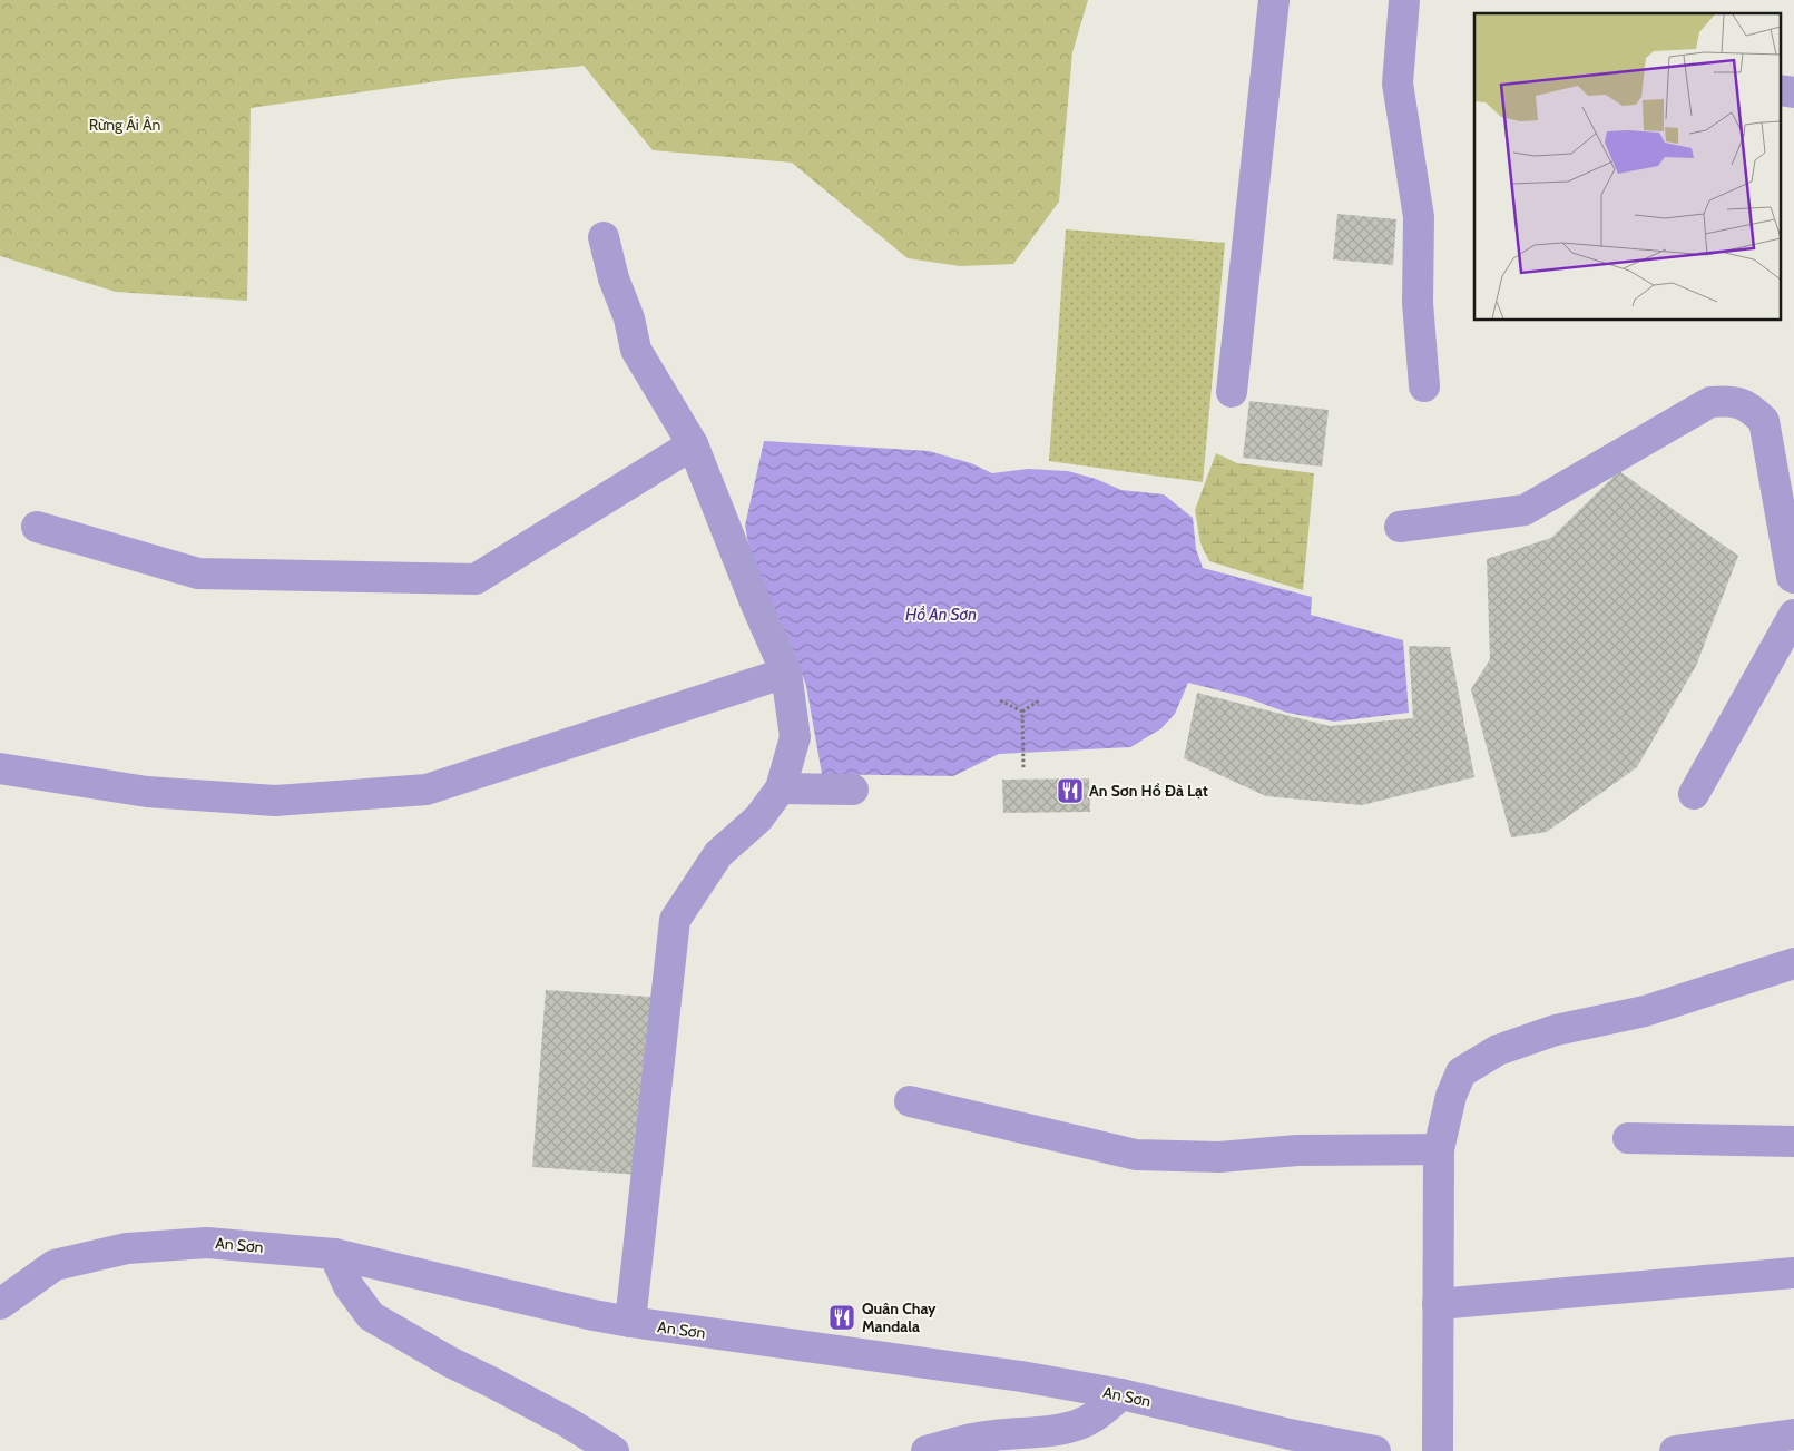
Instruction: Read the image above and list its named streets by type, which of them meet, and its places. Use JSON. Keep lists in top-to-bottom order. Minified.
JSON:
{"streets":{"street":["An Sơn"]},"water":["Hồ An Sơn"],"parks":["Rừng Ái Ân"],"places":{"restaurant":["An Sơn Hồ Đà Lạt","Quân Chay Mandala"]}}
